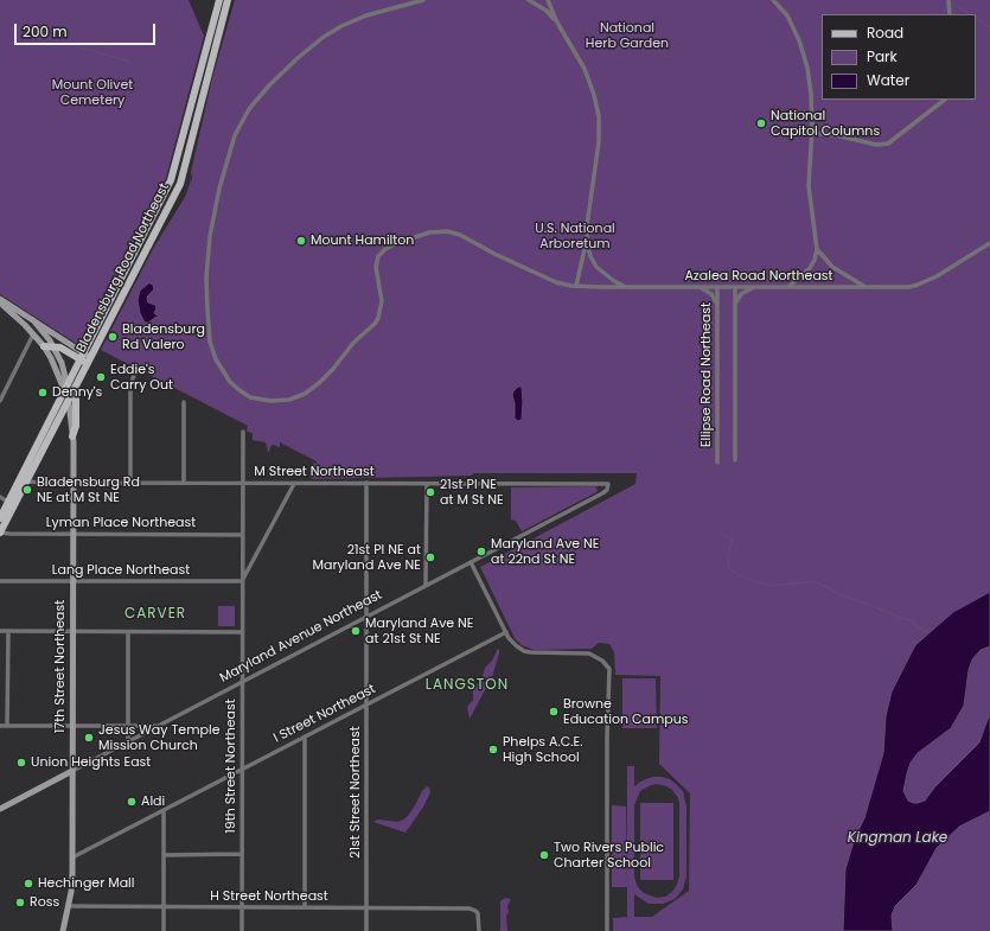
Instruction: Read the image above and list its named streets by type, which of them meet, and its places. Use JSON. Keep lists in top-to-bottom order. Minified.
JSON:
{"streets":{"main road":["Bladensburg Road Northeast","Maryland Avenue Northeast","17th Street Northeast"],"street":["Azalea Road Northeast","Ellipse Road Northeast","M Street Northeast","Lyman Place Northeast","Lang Place Northeast","I Street Northeast","19th Street Northeast","21st Street Northeast","H Street Northeast"]},"crossings":[["Bladensburg Road Northeast","M Street Northeast"],["Bladensburg Road Northeast","Lyman Place Northeast"],["Bladensburg Road Northeast","17th Street Northeast"],["Azalea Road Northeast","Ellipse Road Northeast"],["M Street Northeast","Maryland Avenue Northeast"],["M Street Northeast","17th Street Northeast"],["M Street Northeast","19th Street Northeast"],["M Street Northeast","21st Street Northeast"],["Lyman Place Northeast","17th Street Northeast"],["Lyman Place Northeast","19th Street Northeast"],["Lang Place Northeast","17th Street Northeast"],["Lang Place Northeast","19th Street Northeast"],["Maryland Avenue Northeast","17th Street Northeast"],["Maryland Avenue Northeast","19th Street Northeast"],["Maryland Avenue Northeast","21st Street Northeast"],["17th Street Northeast","I Street Northeast"],["17th Street Northeast","H Street Northeast"],["I Street Northeast","19th Street Northeast"],["I Street Northeast","21st Street Northeast"],["19th Street Northeast","H Street Northeast"],["21st Street Northeast","H Street Northeast"]],"districts":["CARVER","LANGSTON"],"water":["Kingman Lake"],"parks":["National Herb Garden","Mount Olivet Cemetery","U.S. National Arboretum"],"places":["National Capitol Columns","Mount Hamilton","Bladensburg Rd Valero","Eddie's Carry Out","Denny's","Bladensburg Rd NE at M St NE","21st Pl NE at M St NE","Maryland Ave NE at 22nd St NE","21st Pl NE at Maryland Ave NE","Maryland Ave NE at 21st St NE","Browne Education Campus","Jesus Way Temple Mission Church","Phelps A.C.E. High School","Union Heights East","Aldi","Two Rivers Public Charter School","Hechinger Mall","Ross"],"legend":["Road","Park","Water"],"scale_bar":"200 m"}
